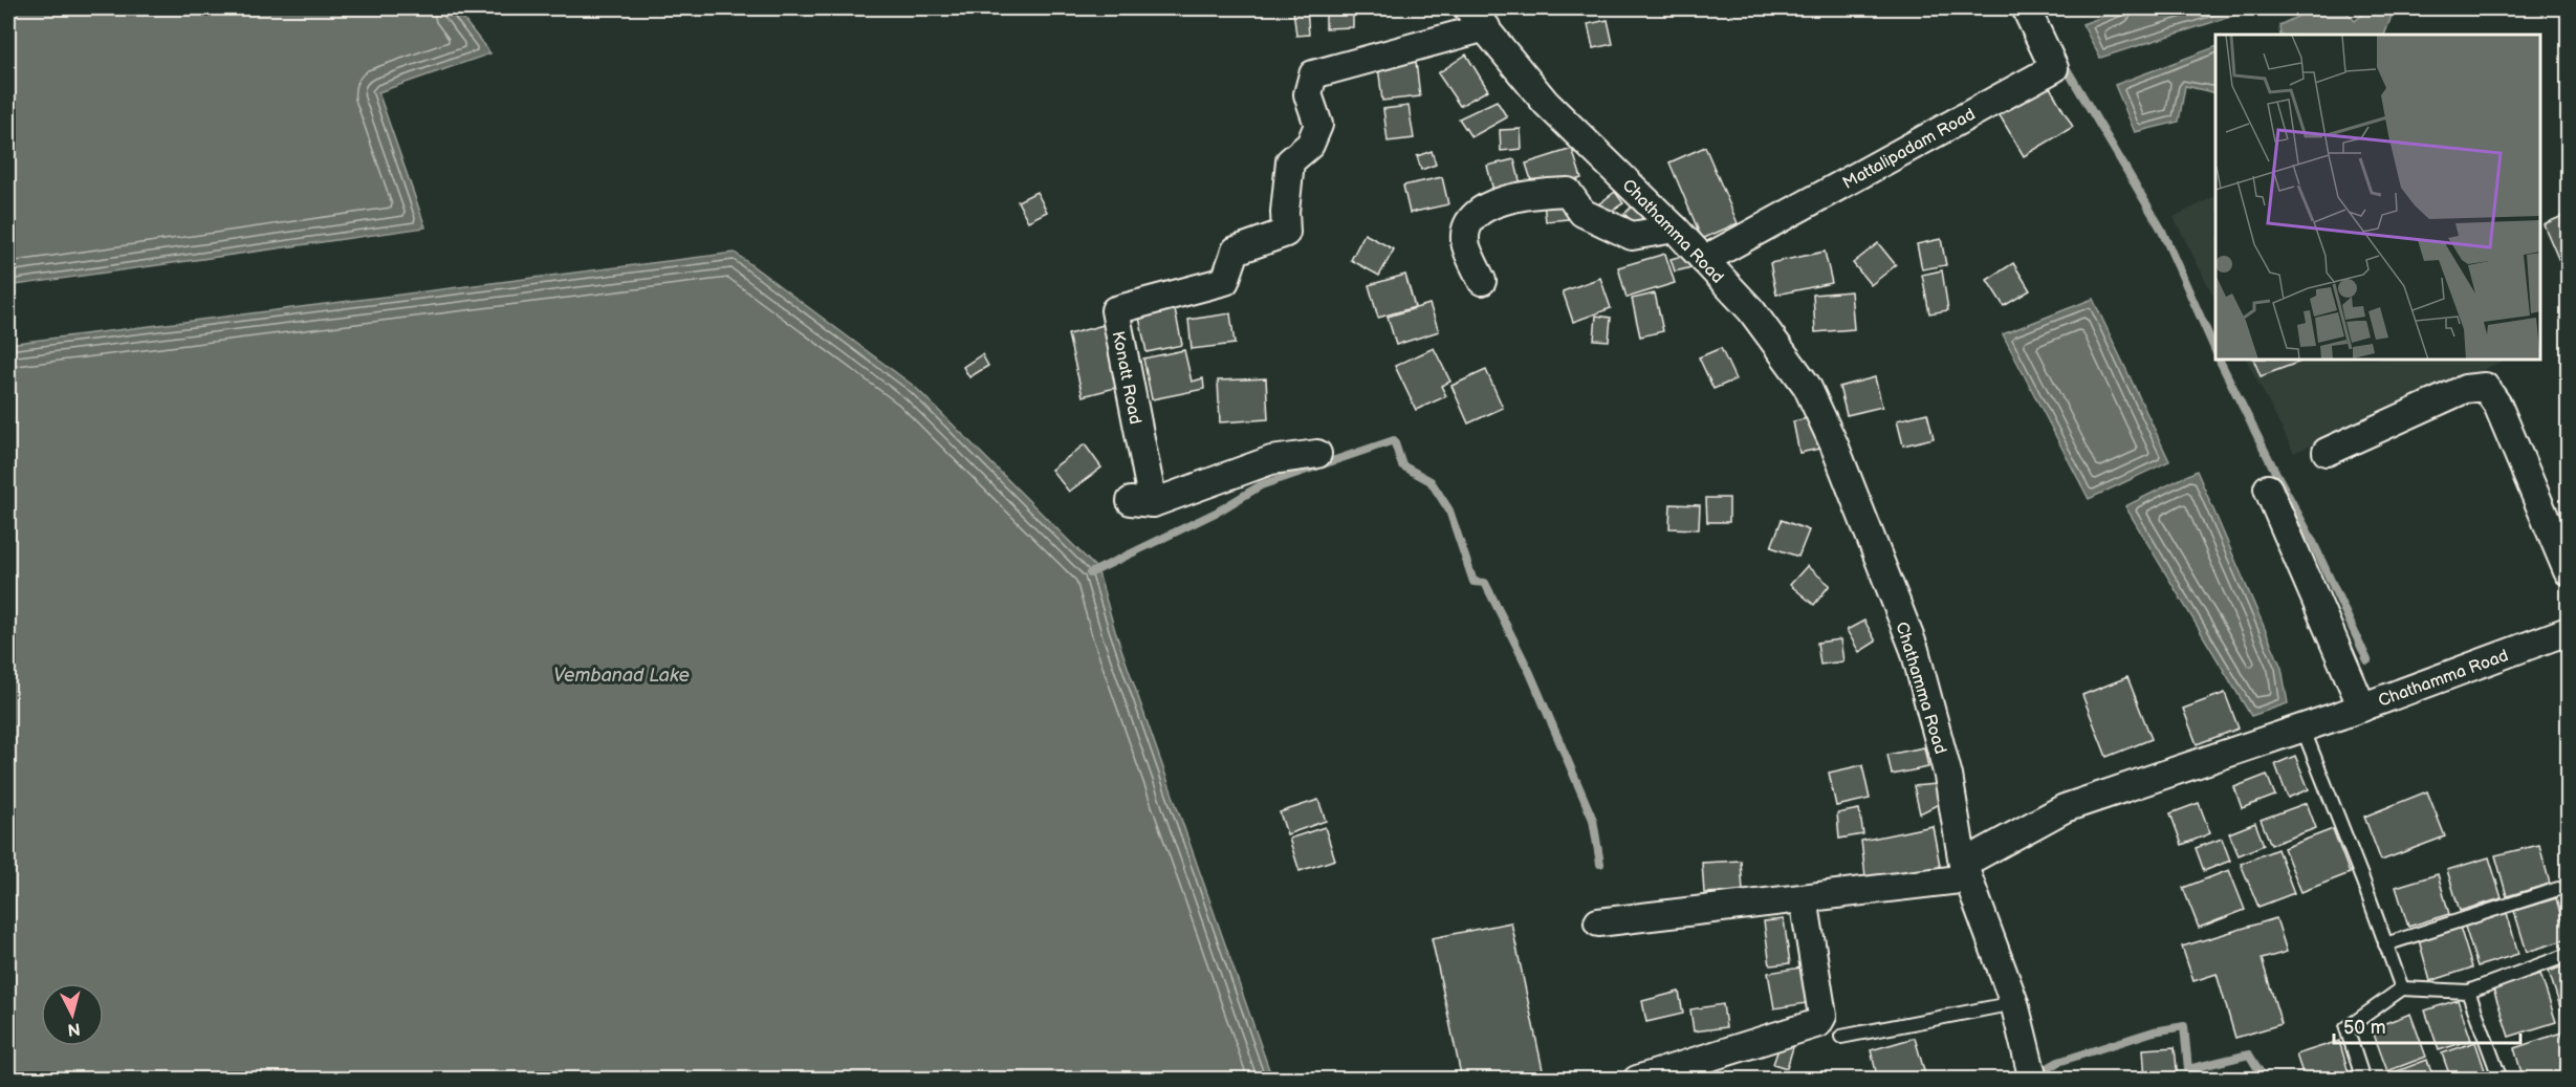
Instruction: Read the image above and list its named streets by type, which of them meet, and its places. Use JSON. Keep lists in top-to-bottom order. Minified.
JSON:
{"streets":{"street":["Mattalipadam Road","Chathamma Road","Konatt Road"]},"crossings":[["Mattalipadam Road","Chathamma Road"],["Chathamma Road","Konatt Road"]],"water":["Vembanad Lake"],"scale_bar":"50 m","north":"bottom"}
